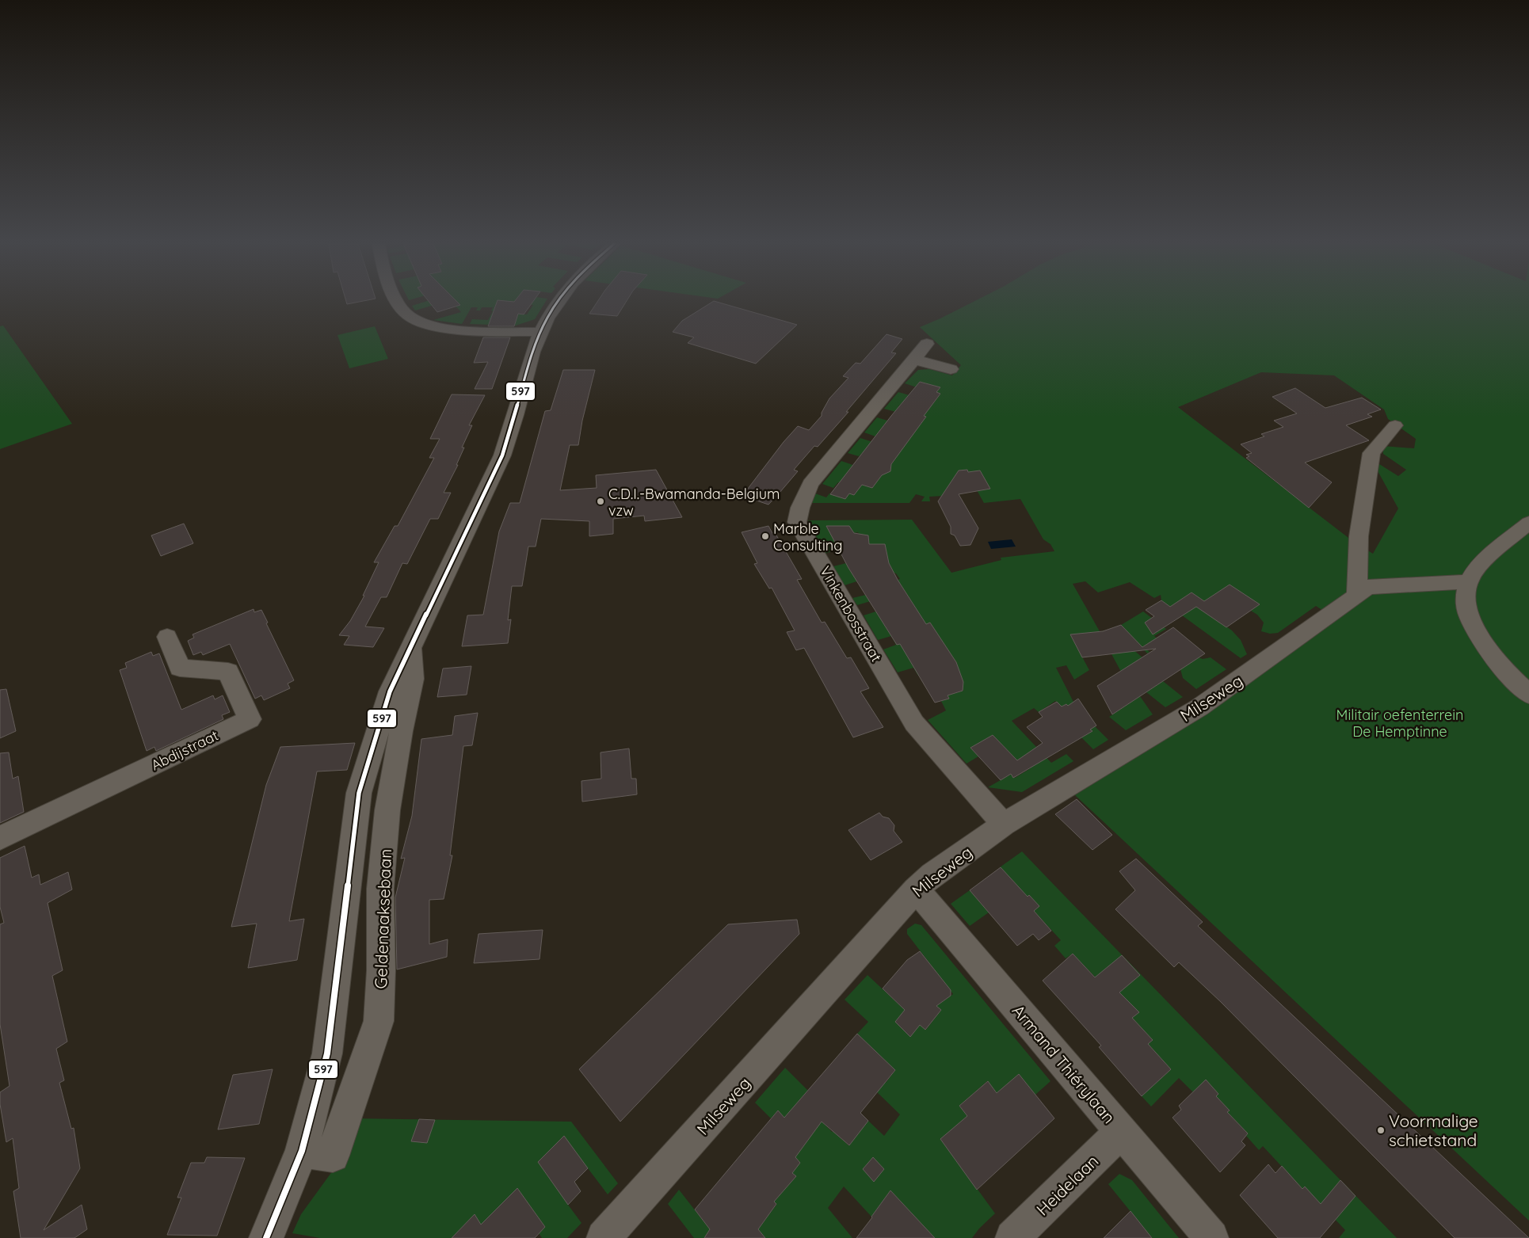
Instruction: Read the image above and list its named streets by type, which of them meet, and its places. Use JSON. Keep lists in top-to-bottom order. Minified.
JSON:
{"streets":{"street":["Vinkenbosstraat","Milseweg","Abdijstraat","Geldenaaksebaan","Armand Thiérylaan","Heidelaan"]},"crossings":[["Vinkenbosstraat","Milseweg"],["Milseweg","Armand Thiérylaan"],["Armand Thiérylaan","Heidelaan"]],"parks":["Militair oefenterrein De Hemptinne"],"places":["C.D.I.-Bwamanda-Belgium vzw","Marble Consulting","Voormalige schietstand"],"lines":["transit line 597"]}
